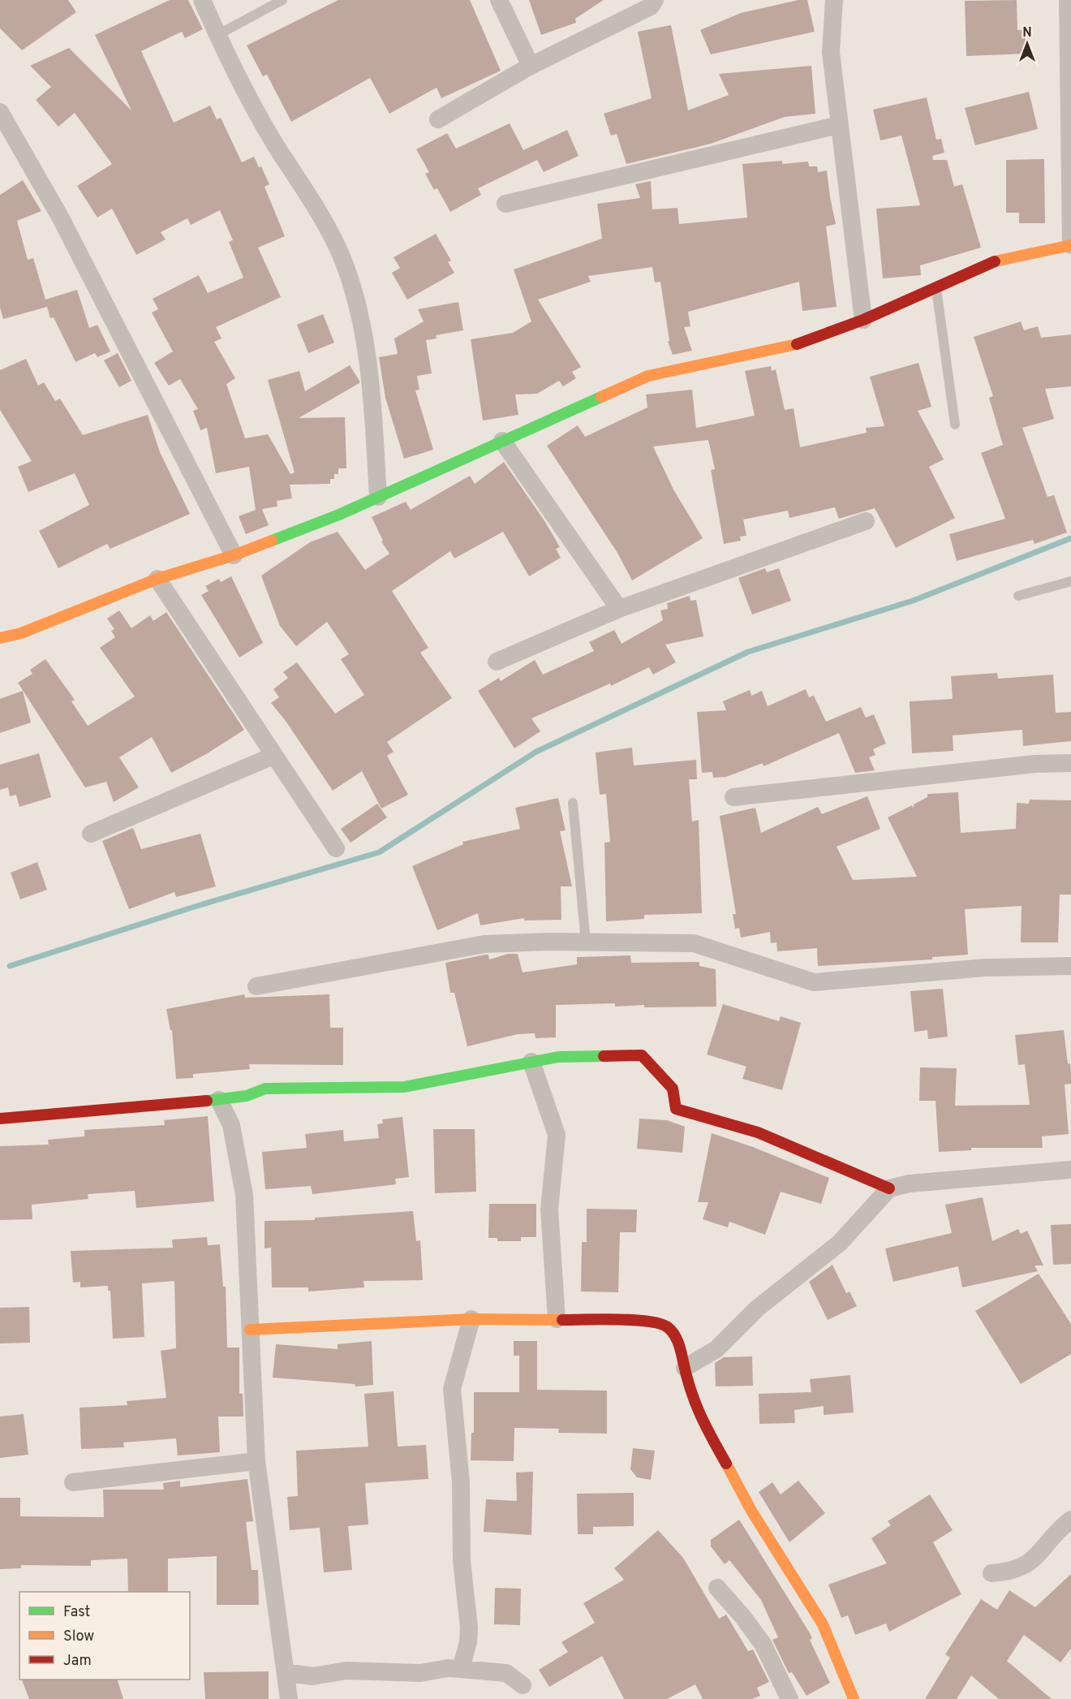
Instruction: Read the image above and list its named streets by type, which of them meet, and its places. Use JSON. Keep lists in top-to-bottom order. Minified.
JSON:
{"legend":["Fast","Slow","Jam"],"north":"top"}
